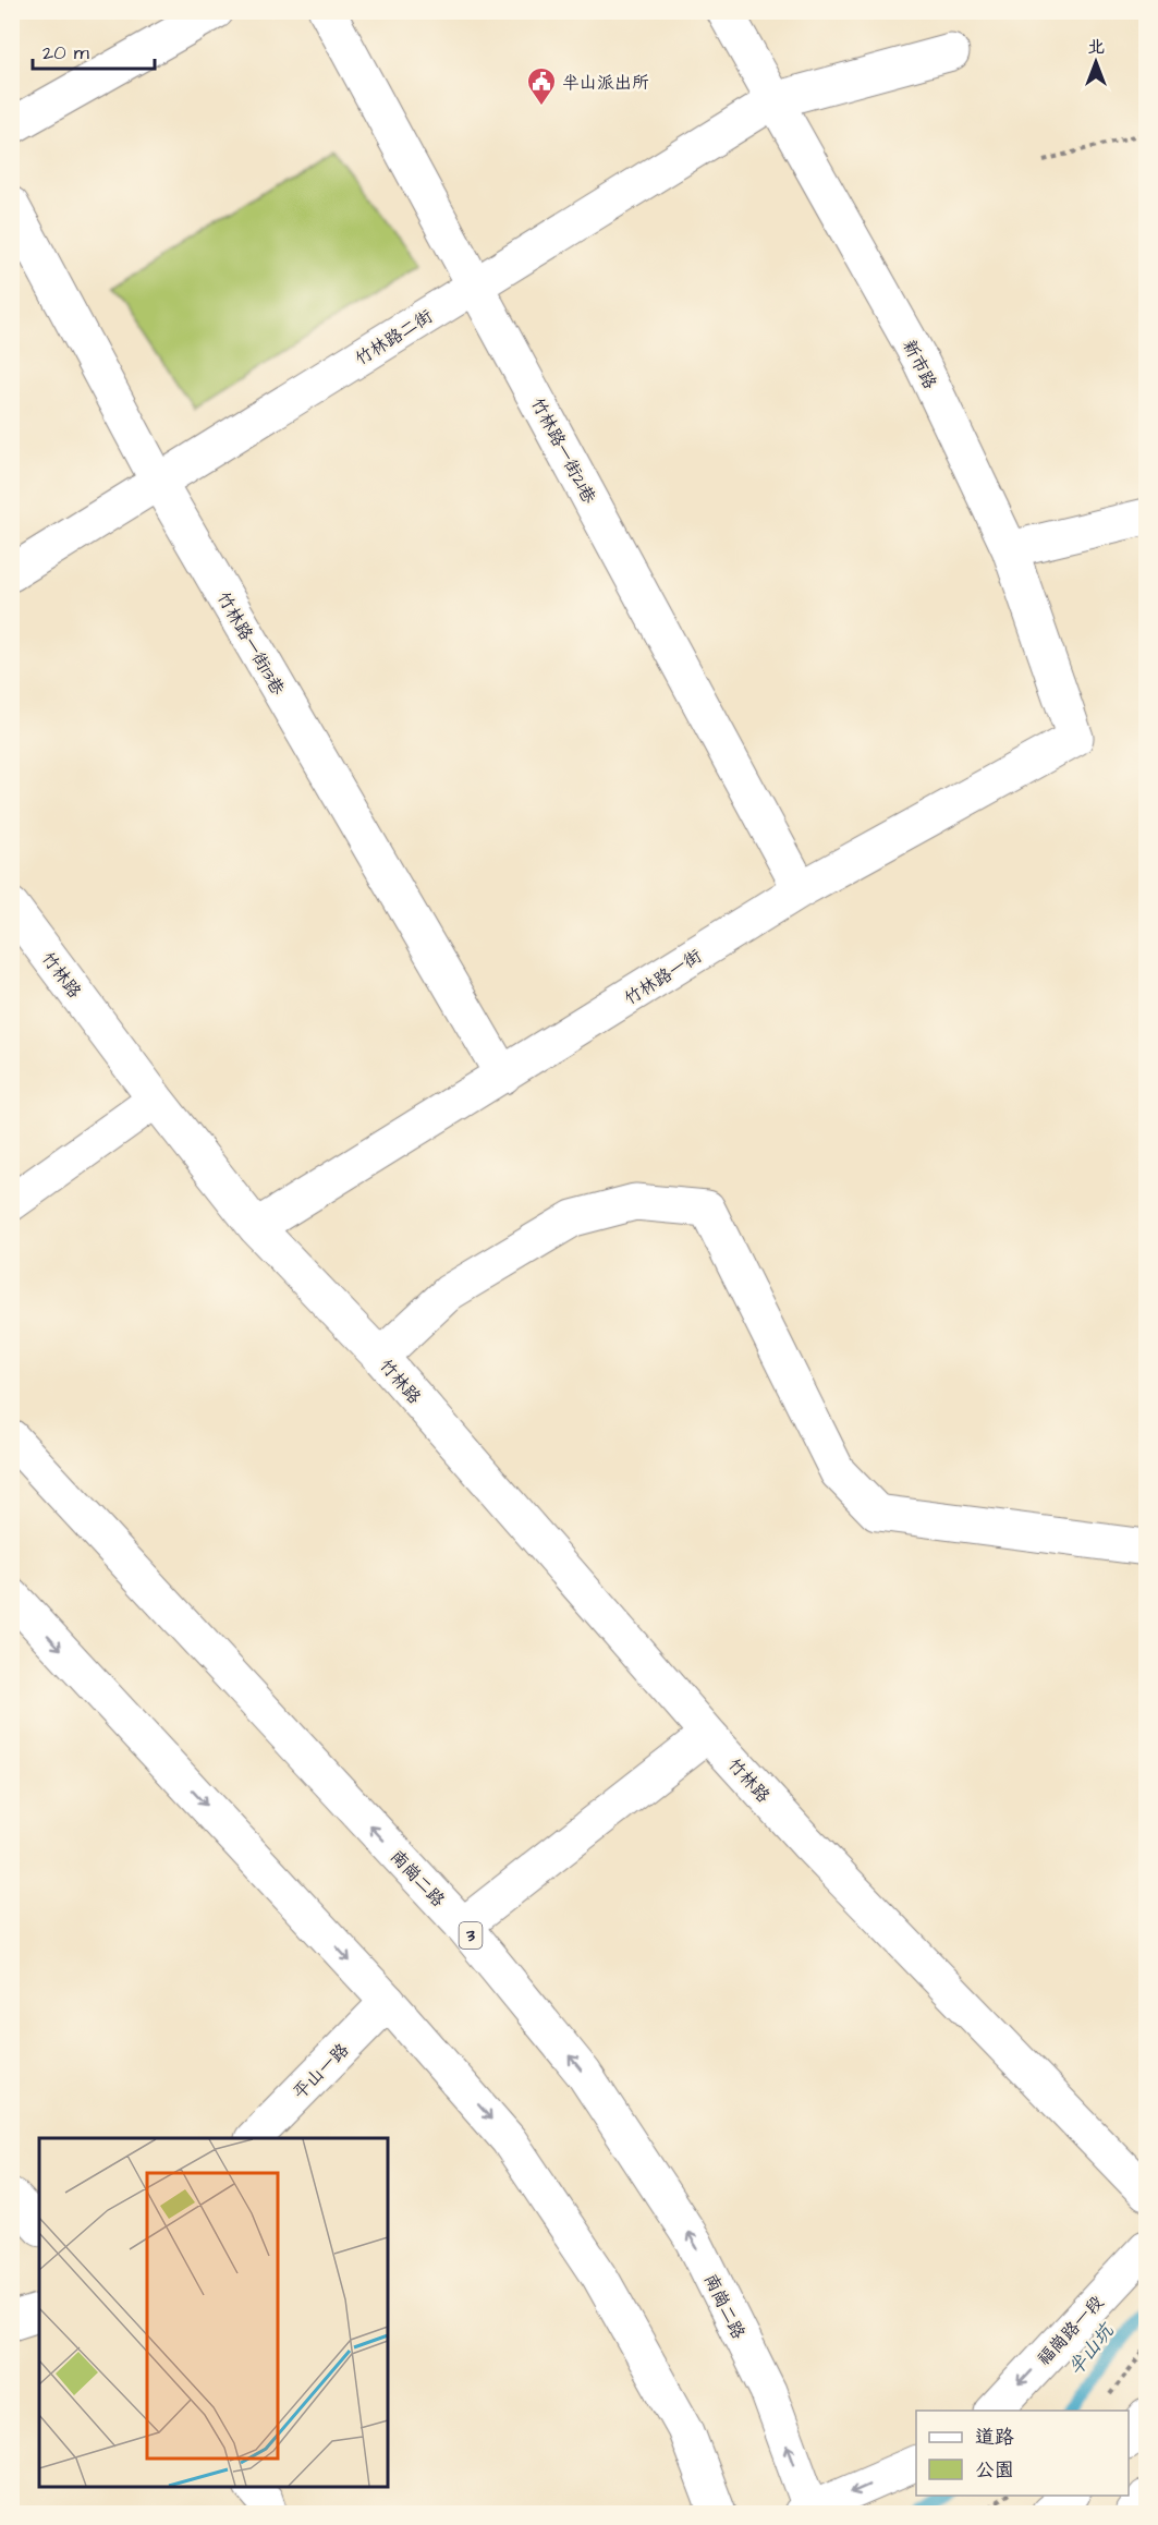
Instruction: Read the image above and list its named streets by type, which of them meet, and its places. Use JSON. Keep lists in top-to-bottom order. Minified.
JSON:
{"streets":{"street":["竹林路二街","新市路","竹林路一街21巷","竹林路一街13巷","竹林路","竹林路一街","南崗二路","3","平山一路","福崗路一段"]},"crossings":[["竹林路二街","新市路"],["竹林路二街","竹林路一街21巷"],["竹林路二街","竹林路一街13巷"],["新市路","竹林路一街"],["竹林路一街21巷","竹林路一街"],["竹林路一街13巷","竹林路一街"],["竹林路","竹林路一街"]],"one_way":["福崗路一段"],"water":["半山坑"],"places":{"public building":["半山派出所"]},"legend":["道路","公園"],"scale_bar":"20 m","north":"top"}
